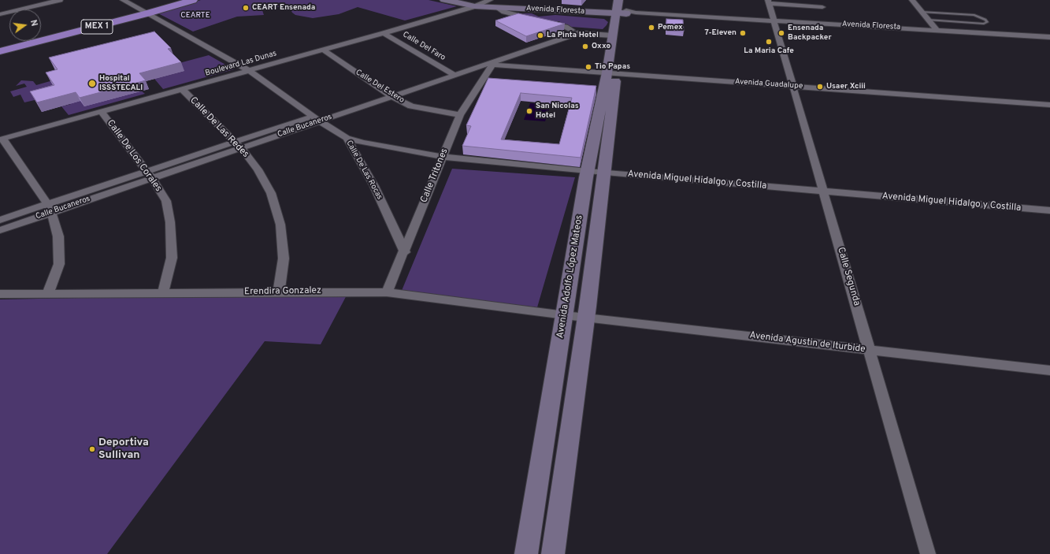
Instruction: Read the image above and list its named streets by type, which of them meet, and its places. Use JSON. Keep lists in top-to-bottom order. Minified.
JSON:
{"streets":{"highway":["MEX 1"],"main road":["Avenida Floresta","Avenida Adolfo López Mateos"],"street":["Calle Del Faro","Boulevard Las Dunas","Avenida Guadalupe","Calle Del Estero","Calle Bucaneros","Calle De Las Redes","Calle De Los Corales","Calle De Las Rocas","Calle Tritones","Avenida Miguel Hidalgo y Costilla","Calle Segunda","Erendira Gonzalez","Avenida Agustin de Iturbide"]},"crossings":[["Avenida Floresta","Boulevard Las Dunas"],["Avenida Floresta","Avenida Adolfo López Mateos"],["Avenida Floresta","Calle Segunda"],["MEX 1","Calle De Las Rocas"],["Calle Del Faro","Boulevard Las Dunas"],["Calle Del Faro","Calle Bucaneros"],["Boulevard Las Dunas","Calle Del Estero"],["Boulevard Las Dunas","Calle De Las Redes"],["Boulevard Las Dunas","Calle De Los Corales"],["Boulevard Las Dunas","Calle De Las Rocas"],["Avenida Guadalupe","Calle Bucaneros"],["Avenida Guadalupe","Calle Tritones"],["Avenida Guadalupe","Avenida Adolfo López Mateos"],["Avenida Guadalupe","Calle Segunda"],["Calle Del Estero","Calle Bucaneros"],["Calle Del Estero","Calle Tritones"],["Calle Bucaneros","Calle De Las Redes"],["Calle Bucaneros","Calle De Los Corales"],["Calle Bucaneros","Calle De Las Rocas"],["Calle Bucaneros","Calle Tritones"],["Calle Bucaneros","Avenida Adolfo López Mateos"],["Calle De Las Redes","Erendira Gonzalez"],["Calle De Los Corales","Erendira Gonzalez"],["Calle De Las Rocas","Calle Tritones"],["Calle De Las Rocas","Avenida Miguel Hidalgo y Costilla"],["Calle Tritones","Avenida Miguel Hidalgo y Costilla"],["Calle Tritones","Erendira Gonzalez"],["Avenida Miguel Hidalgo y Costilla","Avenida Adolfo López Mateos"],["Avenida Miguel Hidalgo y Costilla","Calle Segunda"],["Avenida Adolfo López Mateos","Erendira Gonzalez"],["Avenida Adolfo López Mateos","Avenida Agustin de Iturbide"],["Calle Segunda","Avenida Agustin de Iturbide"],["Erendira Gonzalez","Avenida Agustin de Iturbide"]],"parks":["CEARTE"],"places":["CEART Ensenada","Pemex","7-Eleven","Ensenada Backpacker","La Pinta Hotel","La Maria Cafe","Oxxo","Tio Papas","Hospital ISSSTECALI","Usaer Xciii","San Nicolas Hotel","Deportiva Sullivan"],"north":"right"}
